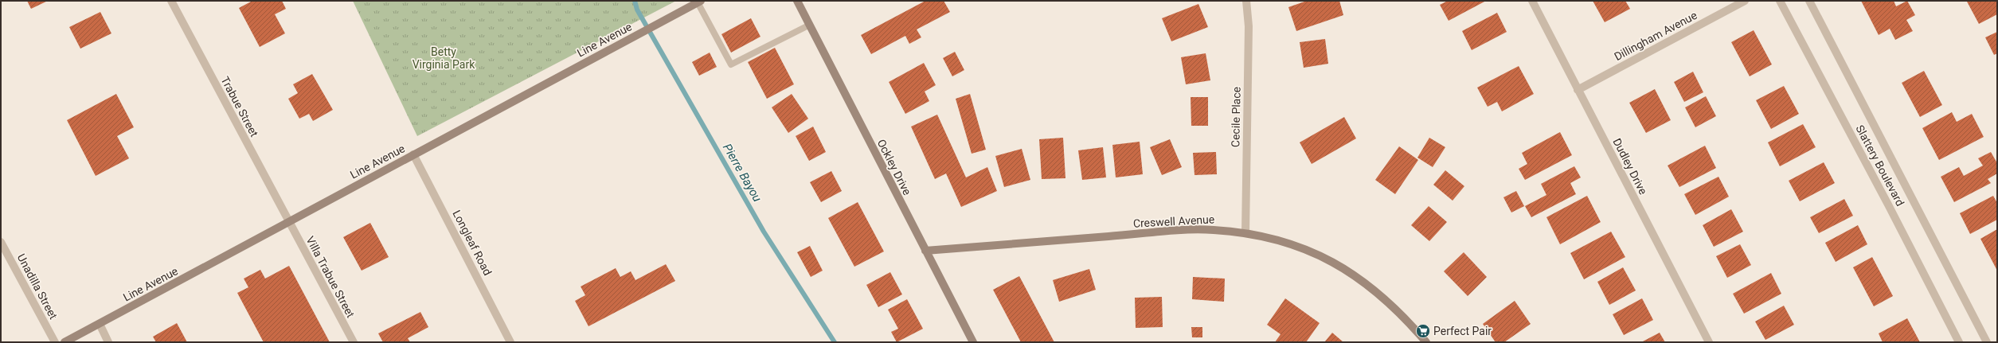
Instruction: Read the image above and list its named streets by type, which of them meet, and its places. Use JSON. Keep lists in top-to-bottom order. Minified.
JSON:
{"streets":{"street":["Dillingham Avenue","Line Avenue","Trabue Street","Cecile Place","Slattery Boulevard","Dudley Drive","Ockley Drive","Creswell Avenue","Longleaf Road","Villa Trabue Street","Unadilla Street"]},"crossings":[["Dillingham Avenue","Dudley Drive"],["Line Avenue","Trabue Street"],["Line Avenue","Longleaf Road"],["Line Avenue","Villa Trabue Street"],["Trabue Street","Villa Trabue Street"],["Cecile Place","Creswell Avenue"],["Ockley Drive","Creswell Avenue"]],"water":["Pierre Bayou"],"parks":["Betty Virginia Park"],"places":{"supermarket":["Perfect Pair"]}}
